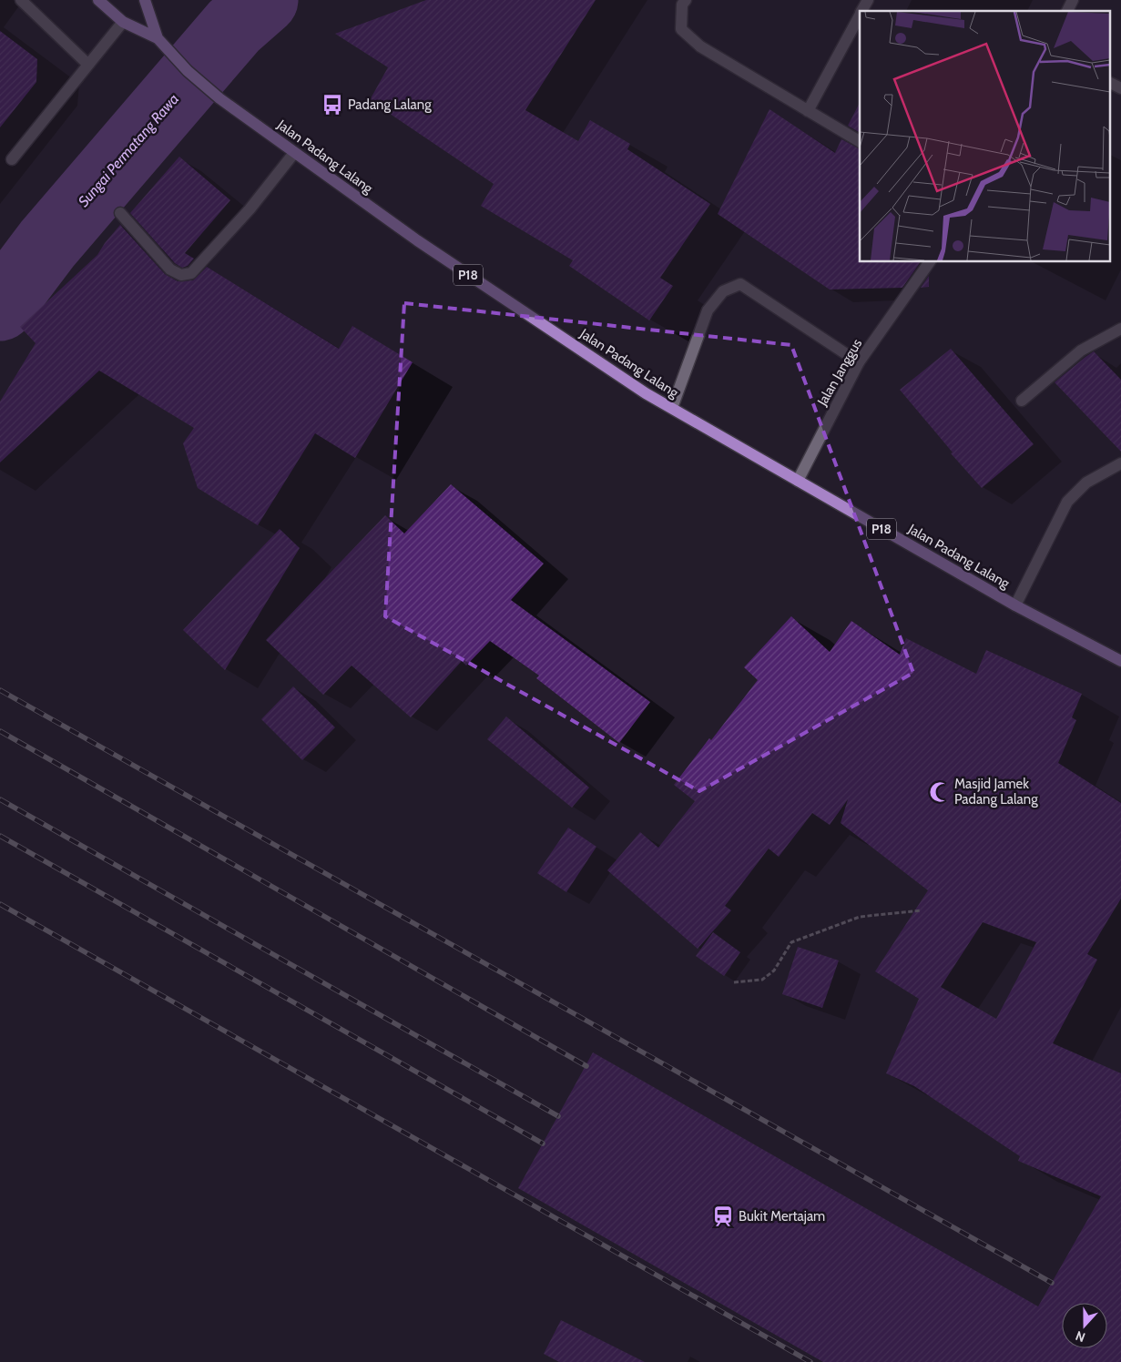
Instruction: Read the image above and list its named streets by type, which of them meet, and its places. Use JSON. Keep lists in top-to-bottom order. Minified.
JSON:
{"streets":{"main road":["Jalan Padang Lalang","P18"],"street":["Jalan Janggus"]},"crossings":[["Jalan Padang Lalang","Jalan Janggus"]],"water":["Sungai Permatang Rawa"],"places":{"bus stop":["Padang Lalang"],"mosque":["Masjid Jamek Padang Lalang"],"station":["Bukit Mertajam"]},"north":"bottom"}
